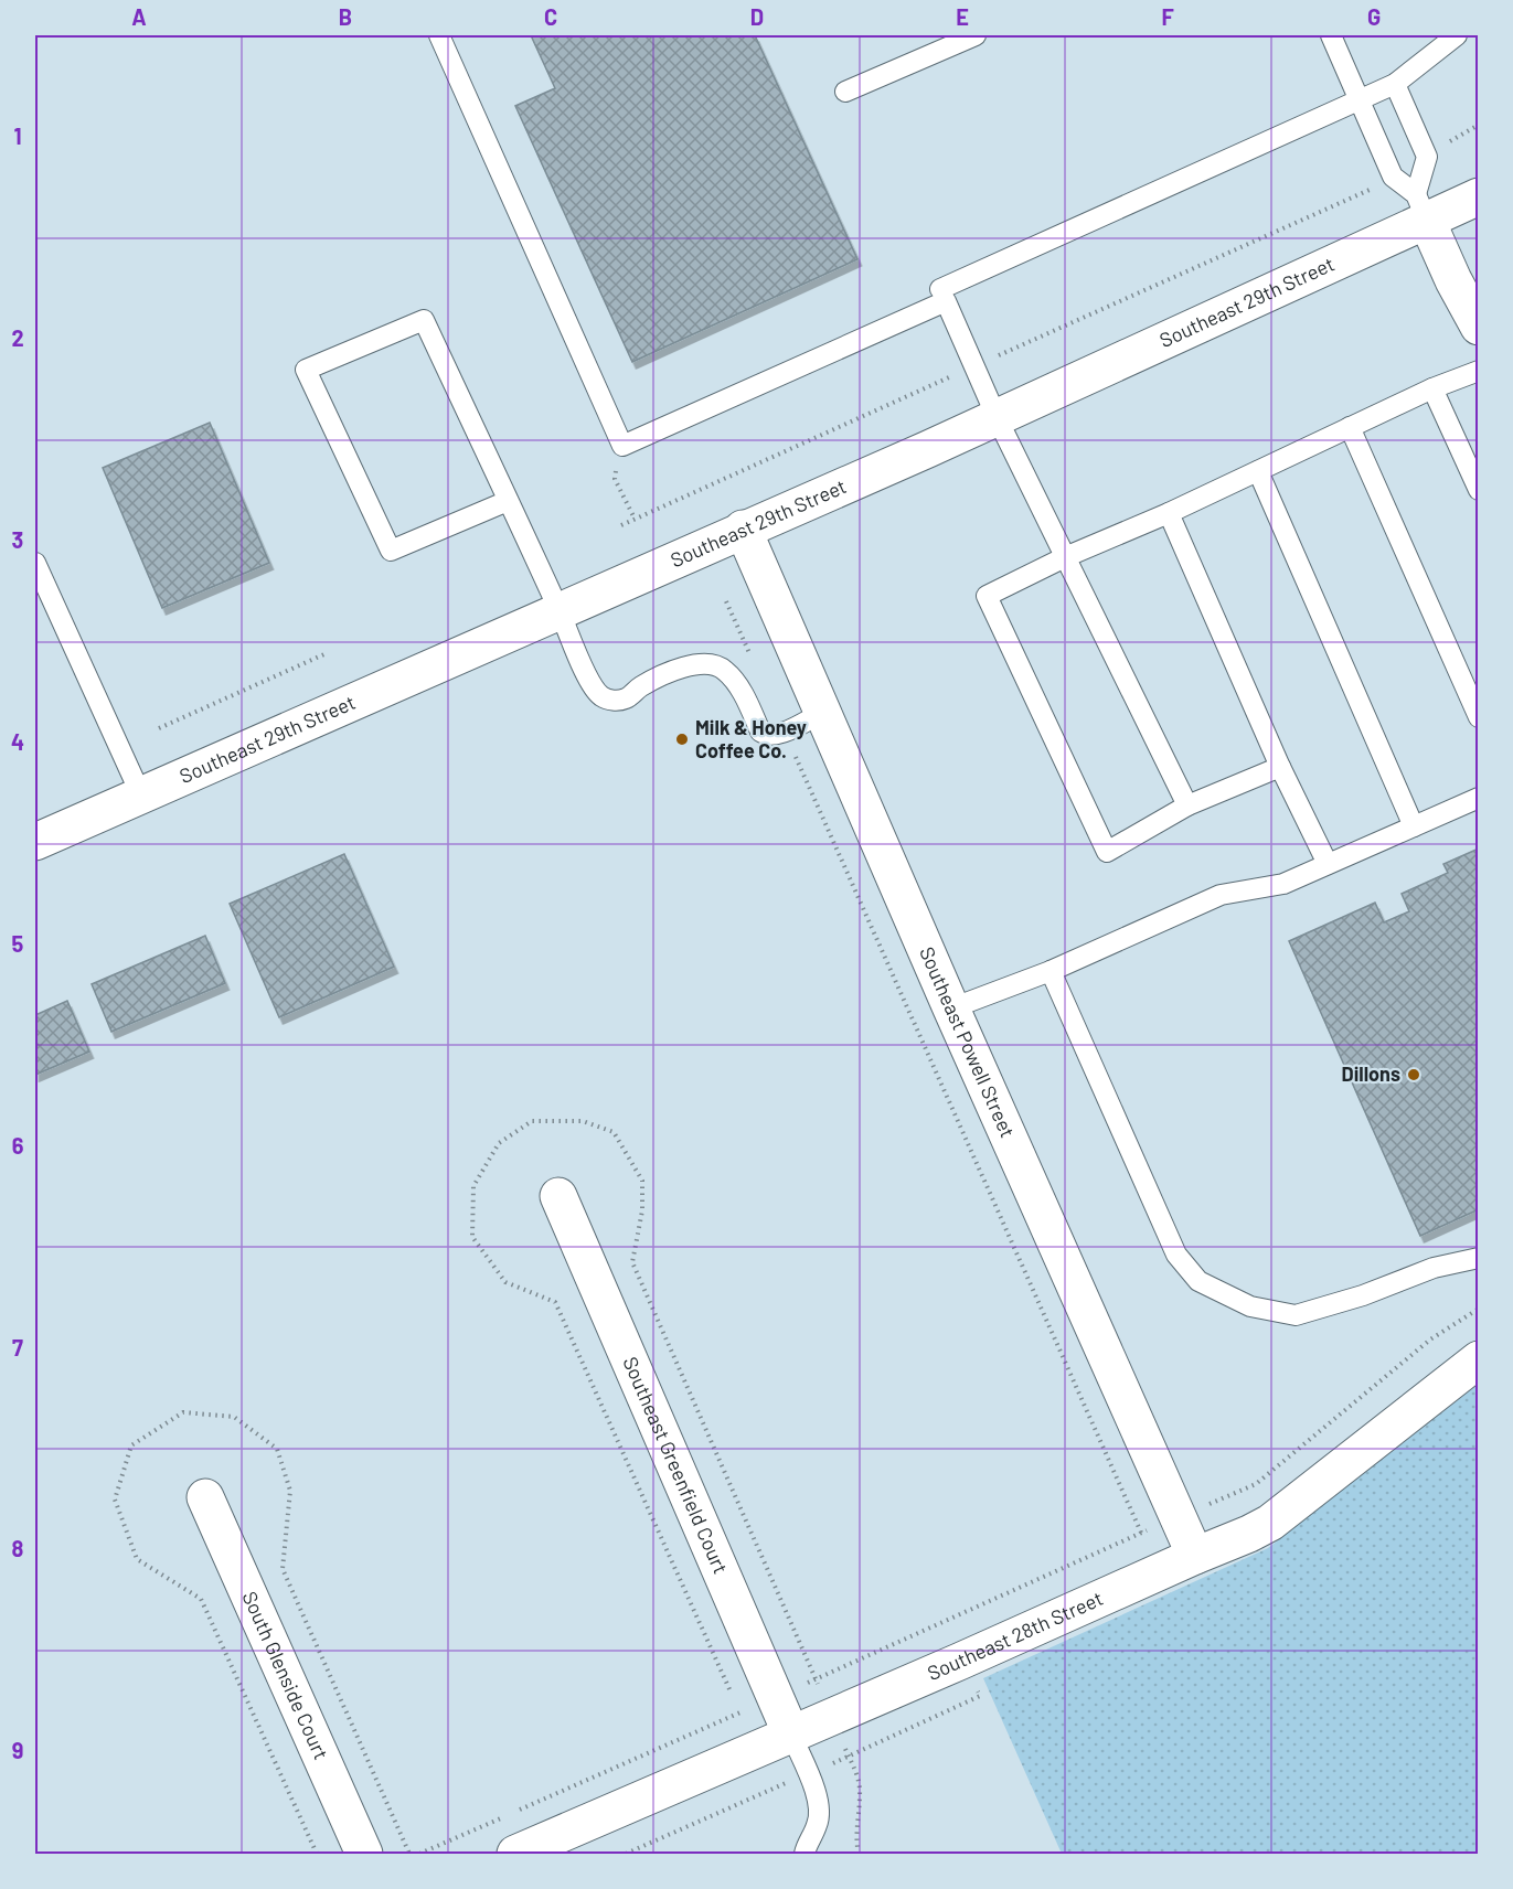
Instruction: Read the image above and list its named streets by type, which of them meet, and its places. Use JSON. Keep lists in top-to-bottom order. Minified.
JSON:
{"streets":{"street":["Southeast 29th Street","Southeast Powell Street","Southeast Greenfield Court","Southeast 28th Street","South Glenside Court"]},"crossings":[["Southeast 29th Street","Southeast Powell Street"],["Southeast Powell Street","Southeast 28th Street"],["Southeast Greenfield Court","Southeast 28th Street"]],"places":["Milk & Honey Coffee Co.","Dillons"],"grid":{"columns":["A","B","C","D","E","F","G"],"rows":["1","2","3","4","5","6","7","8","9"]}}
